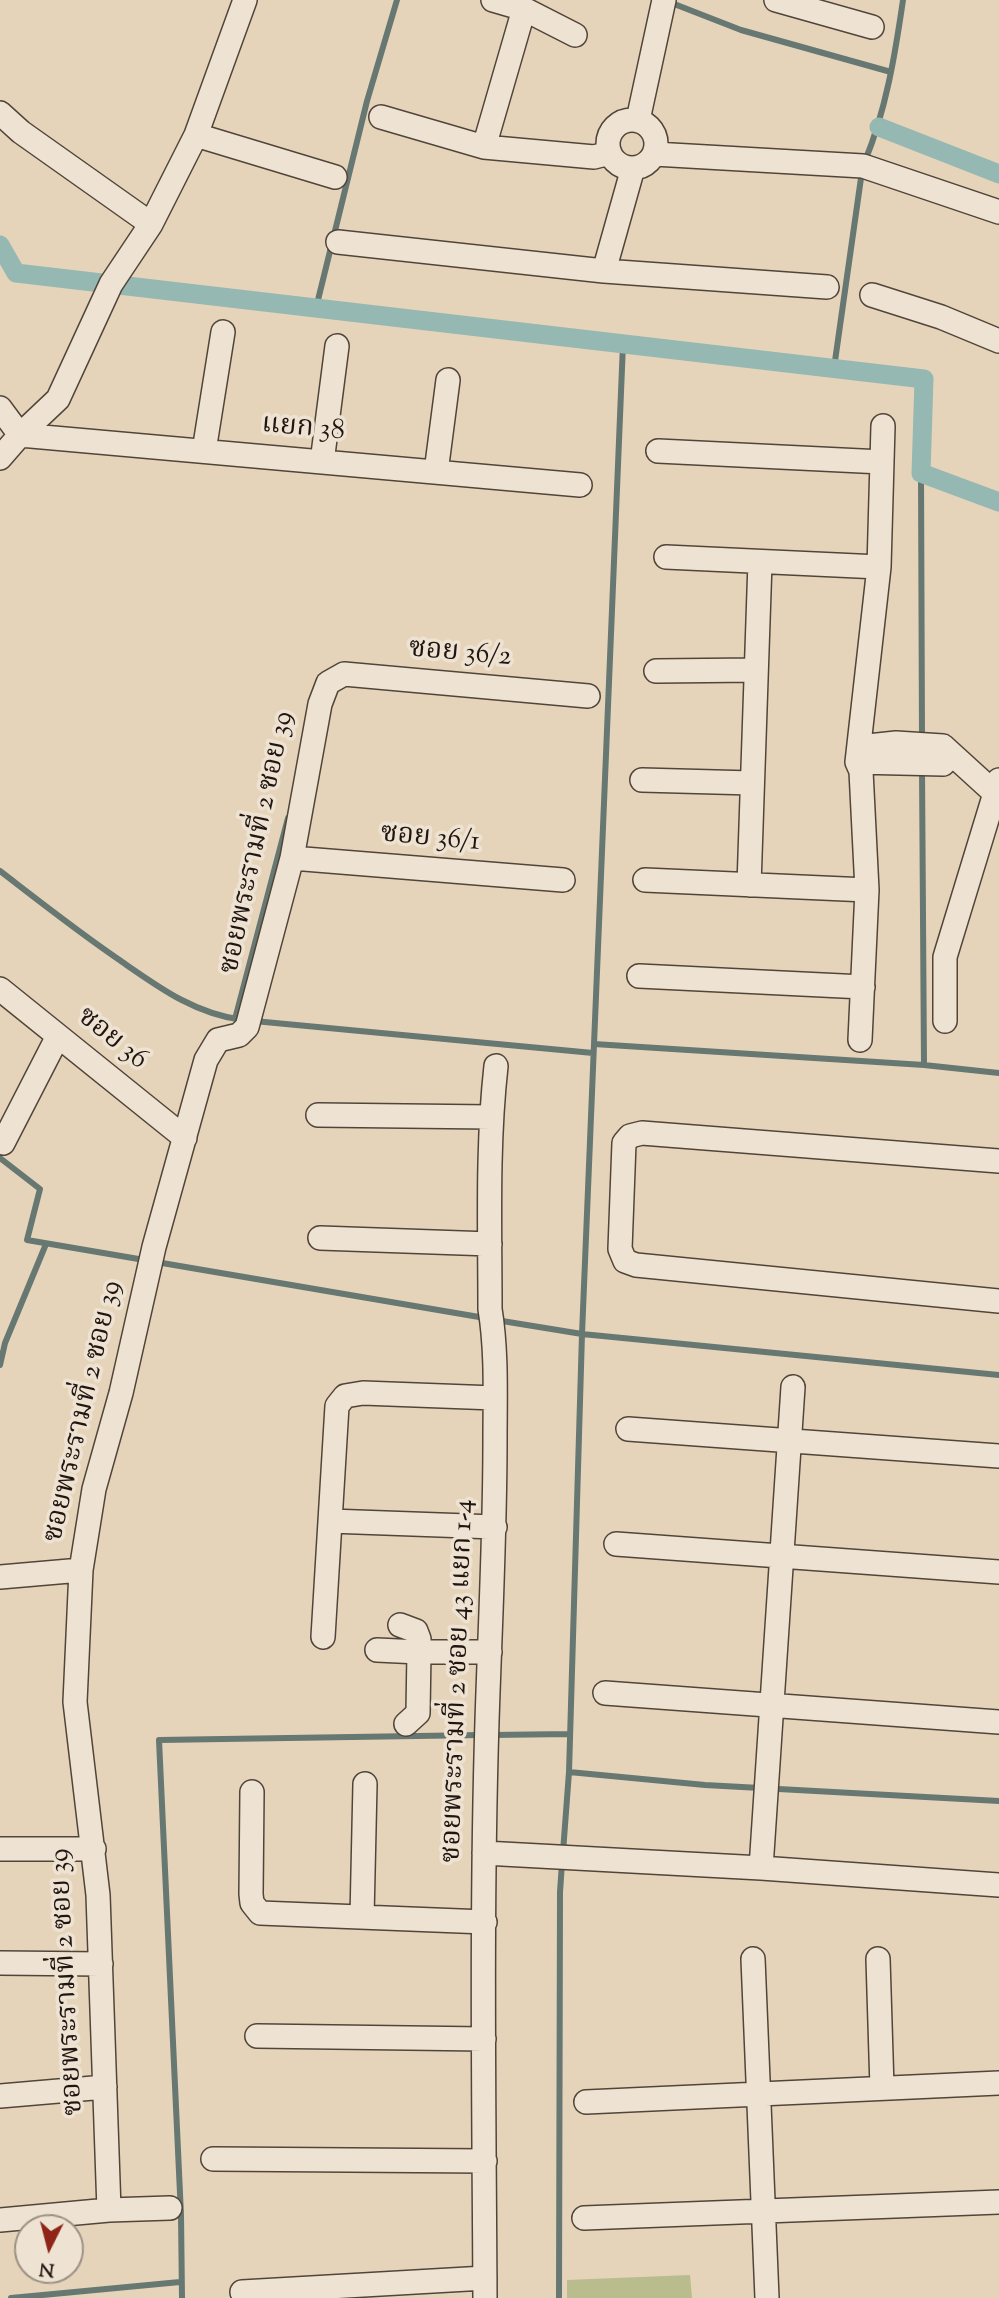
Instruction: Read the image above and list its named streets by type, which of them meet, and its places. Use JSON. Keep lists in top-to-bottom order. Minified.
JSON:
{"streets":{"street":["แยก 38","ซอย 36/2","ซอย 36/1","ซอยพระรามที่ 2 ซอย 39","ซอย 36","ซอยพระรามที่ 2 ซอย 43 แยก 1-4"]},"crossings":[["ซอย 36/2","ซอยพระรามที่ 2 ซอย 39"],["ซอย 36/1","ซอยพระรามที่ 2 ซอย 39"],["ซอยพระรามที่ 2 ซอย 39","ซอย 36"]],"north":"bottom"}
